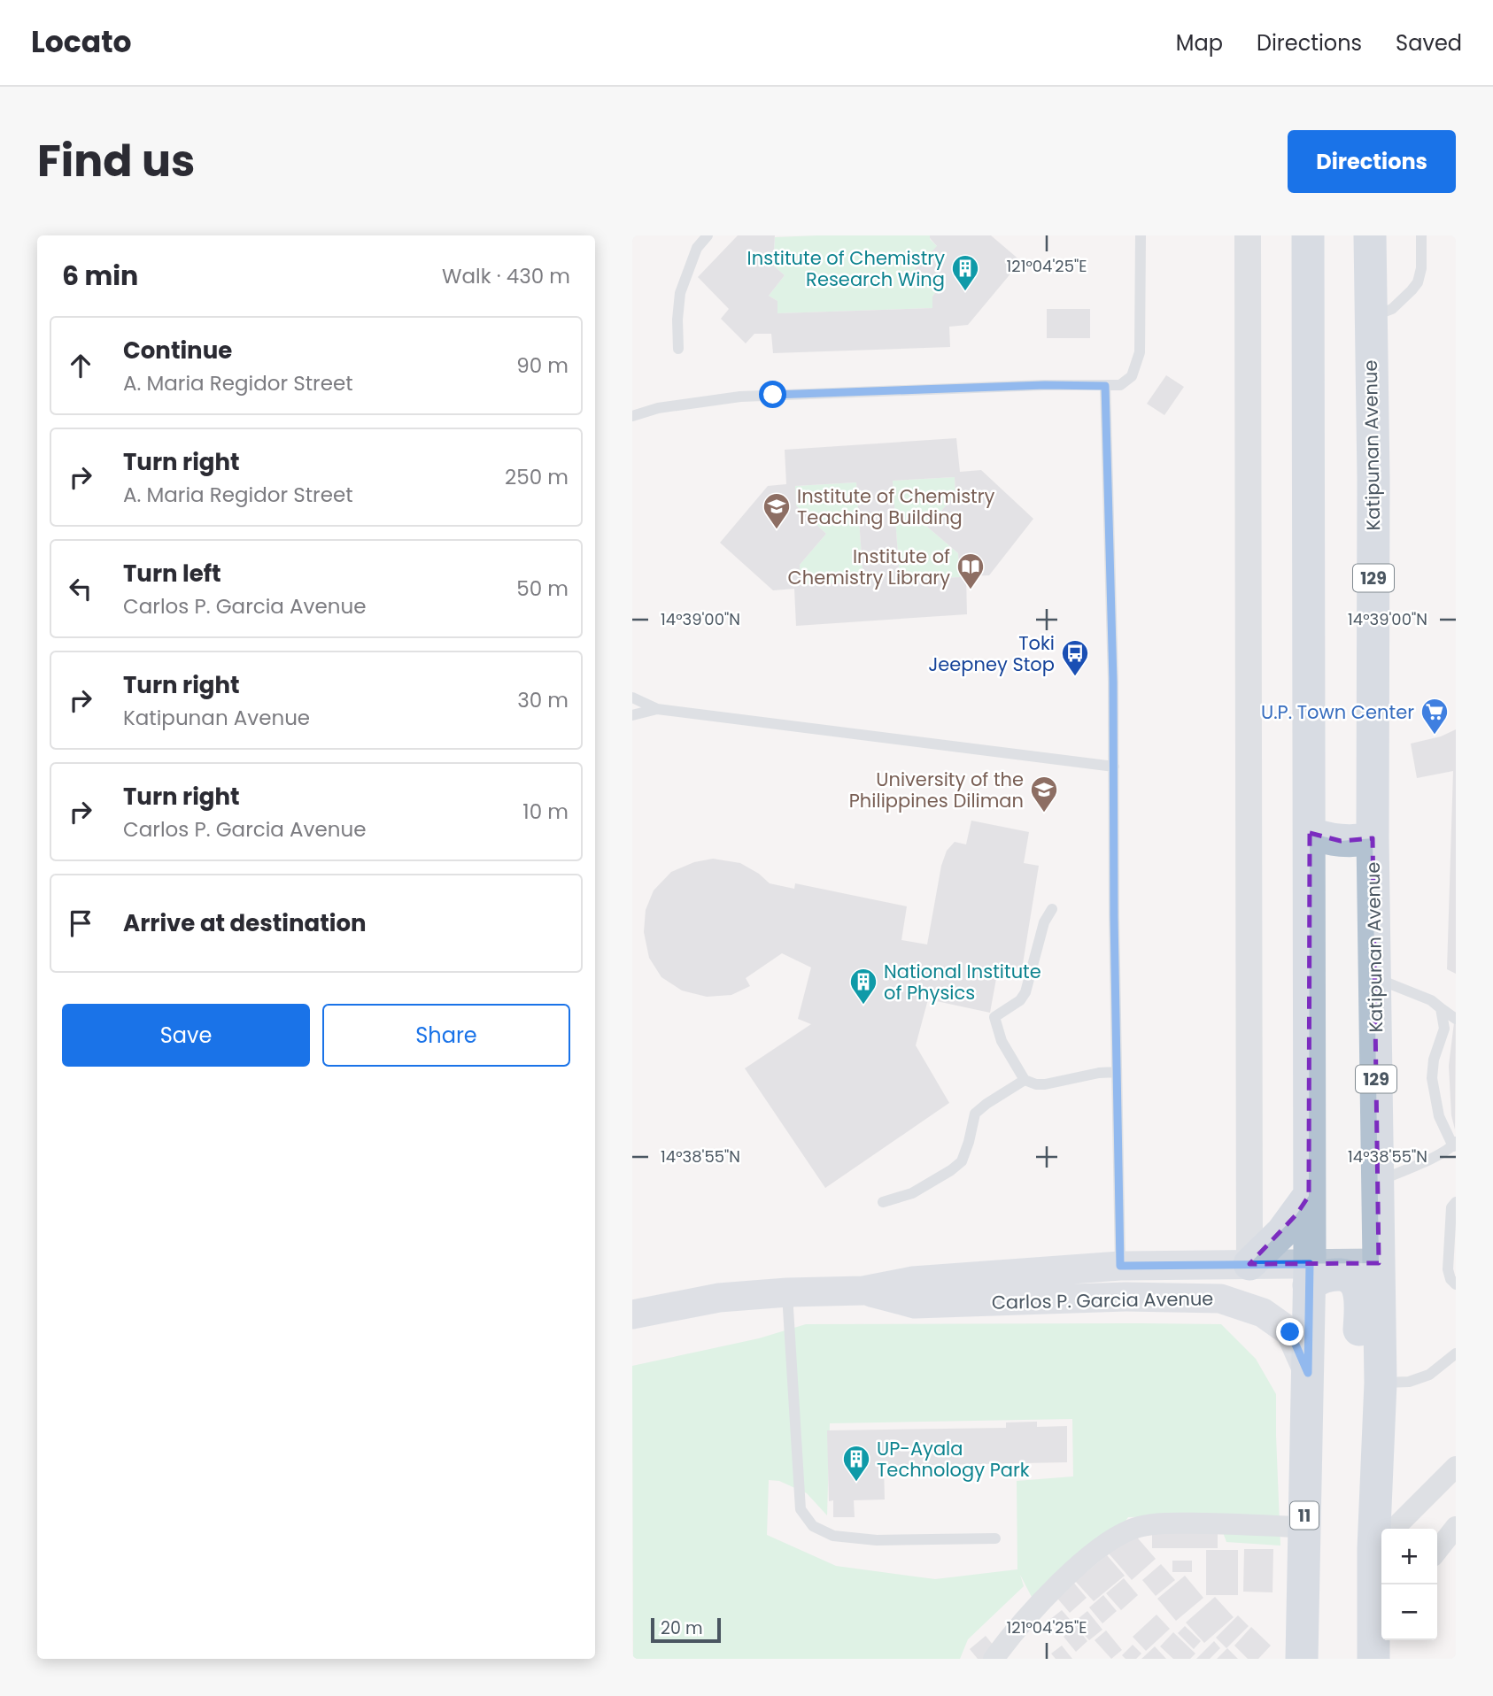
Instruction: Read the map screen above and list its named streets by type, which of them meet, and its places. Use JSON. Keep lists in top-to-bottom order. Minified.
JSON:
{"streets":{"main road":["Katipunan Avenue","129","Carlos P. Garcia Avenue","11"]},"crossings":[["Katipunan Avenue","Carlos P. Garcia Avenue"],["Carlos P. Garcia Avenue","11"]],"places":{"building":["Institute of Chemistry Research Wing","National Institute of Physics","UP-Ayala Technology Park"],"school or university":["Institute of Chemistry Teaching Building","University of the Philippines Diliman"],"library":["Institute of Chemistry Library"],"bus stop":["Toki Jeepney Stop"],"supermarket":["U.P. Town Center"]},"scale_bar":"20 m","page":{"header":"Locato","nav":["Map","Directions","Saved"],"title":"Find us","buttons":["Directions",["Save","Share"]],"heading":["6 min","Walk · 430 m"],"list":[["Continue","A. Maria Regidor Street","90 m"],["Turn right","A. Maria Regidor Street","250 m"],["Turn left","Carlos P. Garcia Avenue","50 m"],["Turn right","Katipunan Avenue","30 m"],["Turn right","Carlos P. Garcia Avenue","10 m"],"Arrive at destination"],"map_buttons":["+","−"],"scale":"20 m"},"coordinates":["121°04'25\"E","14°39'00\"N","14°38'55\"N"]}
